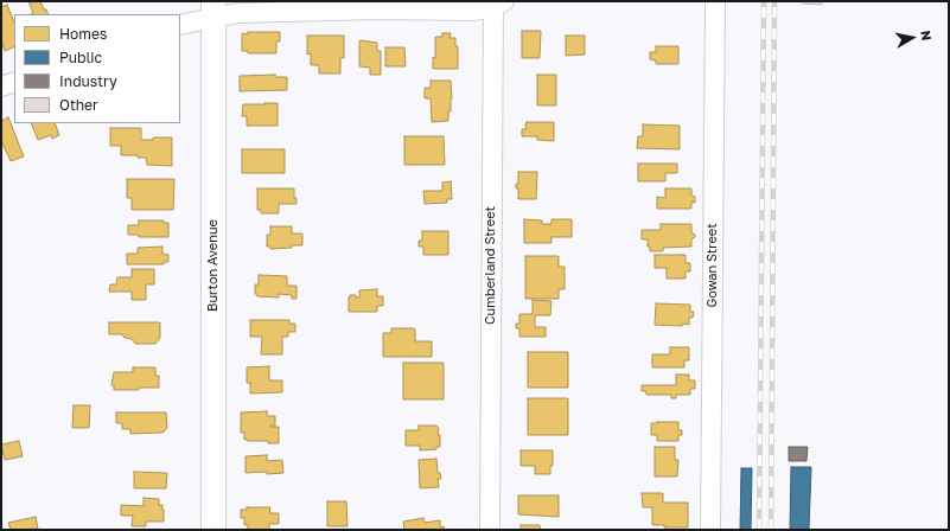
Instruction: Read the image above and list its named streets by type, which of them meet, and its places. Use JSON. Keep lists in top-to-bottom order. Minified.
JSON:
{"streets":{"main road":["Burton Avenue"],"street":["Cumberland Street","Gowan Street"]},"legend":["Homes","Public","Industry","Other"],"north":"right"}
